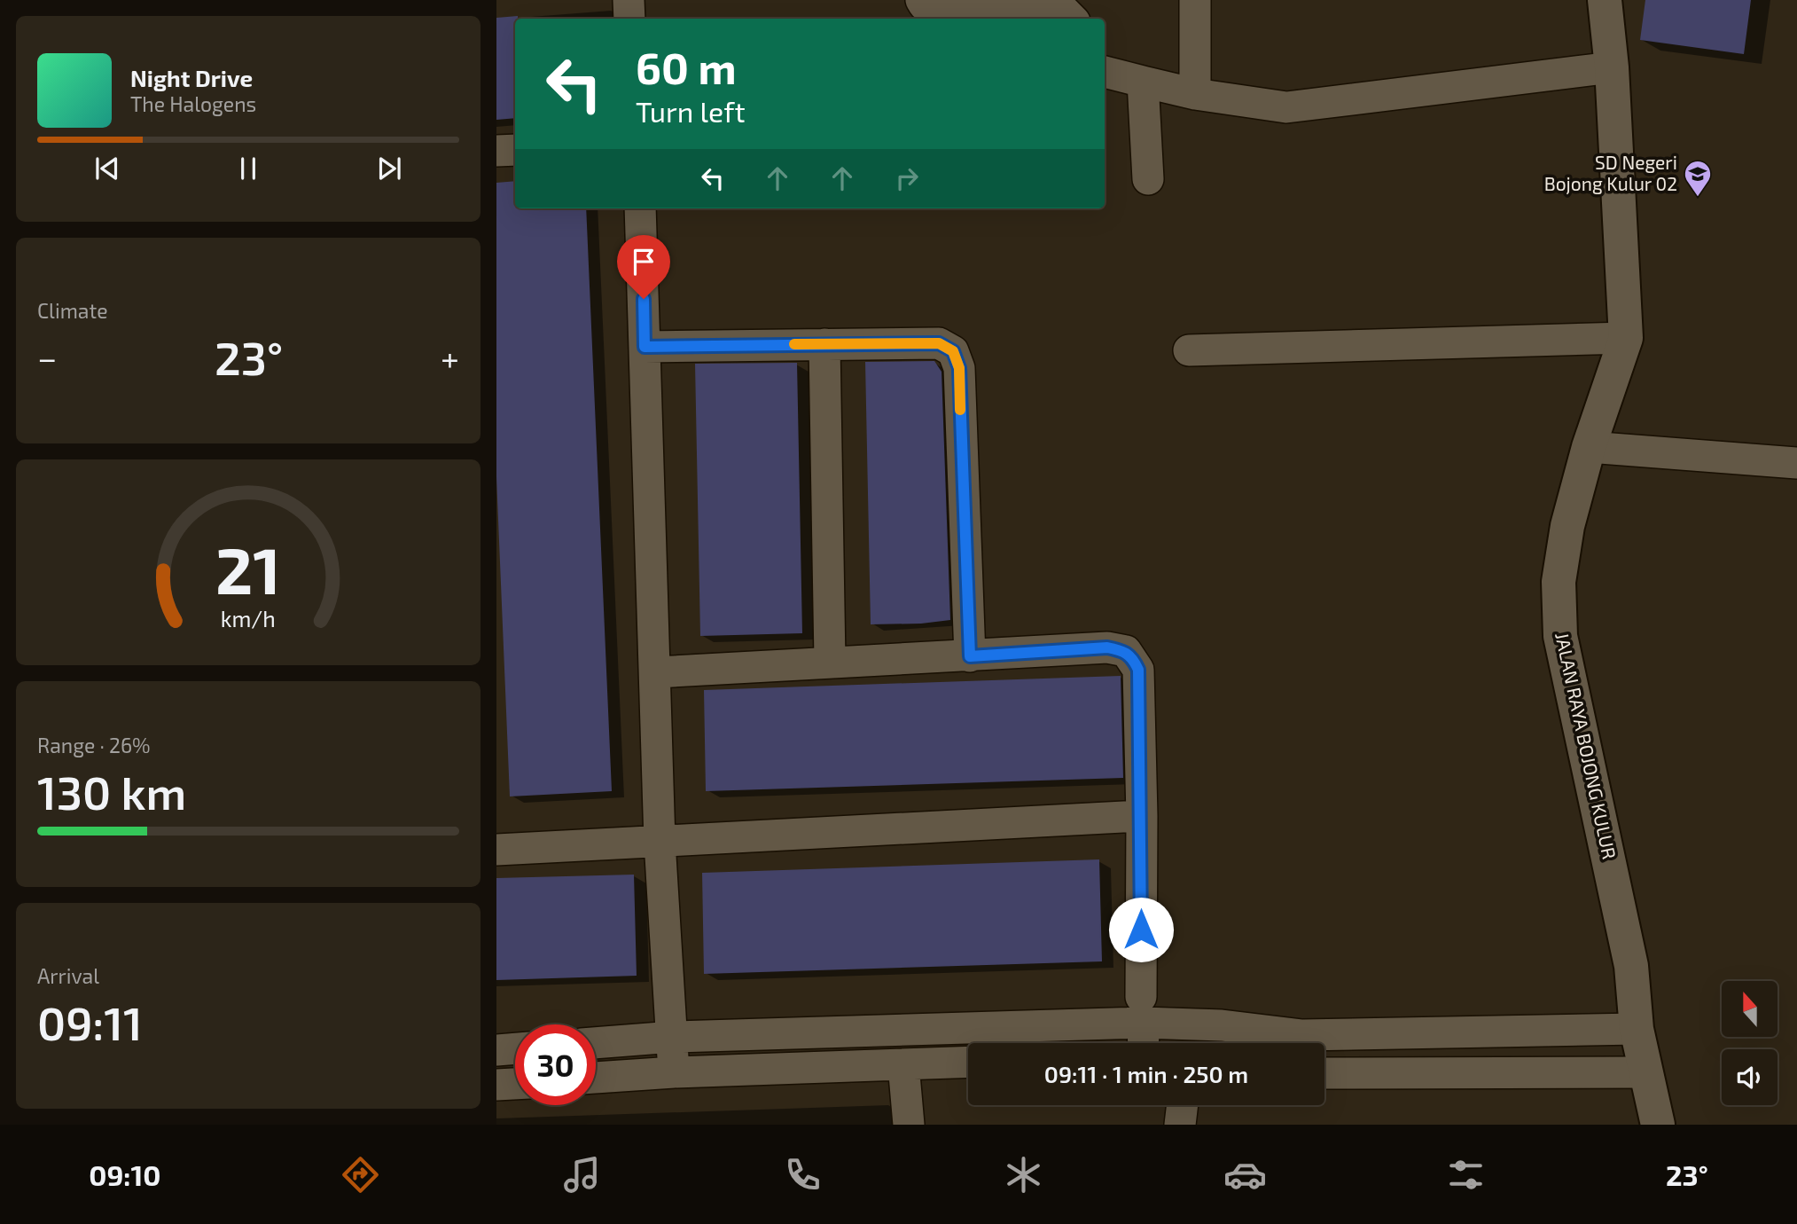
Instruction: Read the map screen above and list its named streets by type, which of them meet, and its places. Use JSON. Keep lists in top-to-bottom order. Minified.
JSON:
{"streets":{"main road":["JALAN RAYA BOJONG KULUR"]},"places":{"school or university":["SD Negeri Bojong Kulur 02"]},"north":"top","page":{"turn":["60 m","Turn left"],"song":["Night Drive","The Halogens"],"tile":["Climate",["Range · 26%","130 km"],["Arrival","09:11"]],"heat":["−","23°","+"],"limit":"30","trip":"09:11 · 1 min · 250 m","tabs":["09:10","23°"],"gauge":["21","km/h"]}}
